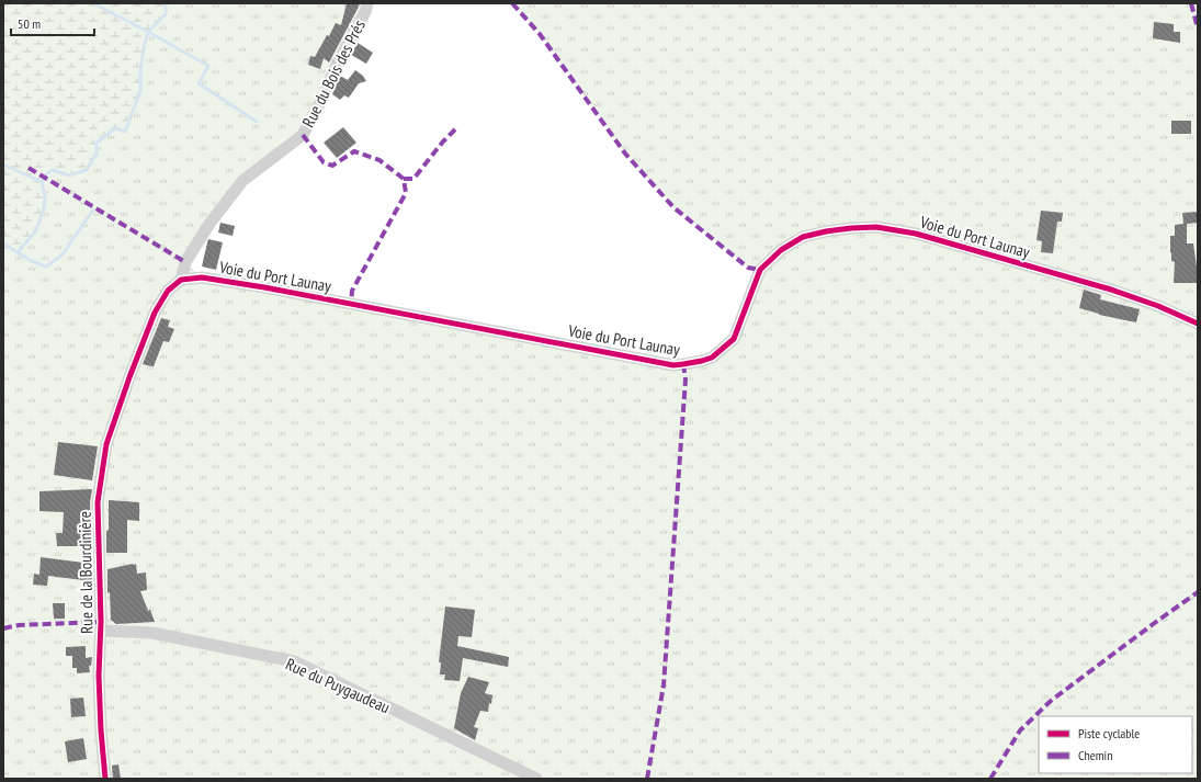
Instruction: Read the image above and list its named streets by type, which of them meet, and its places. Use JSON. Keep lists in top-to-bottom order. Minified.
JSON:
{"streets":{"street":["Rue du Bois des Prés","Voie du Port Launay","Rue de la Bourdinière","Rue du Puygaudeau"]},"crossings":[["Rue du Bois des Prés","Voie du Port Launay"],["Rue du Bois des Prés","Rue de la Bourdinière"],["Voie du Port Launay","Rue de la Bourdinière"],["Rue de la Bourdinière","Rue du Puygaudeau"]],"legend":["Piste cyclable","Chemin"],"scale_bar":"50 m"}
